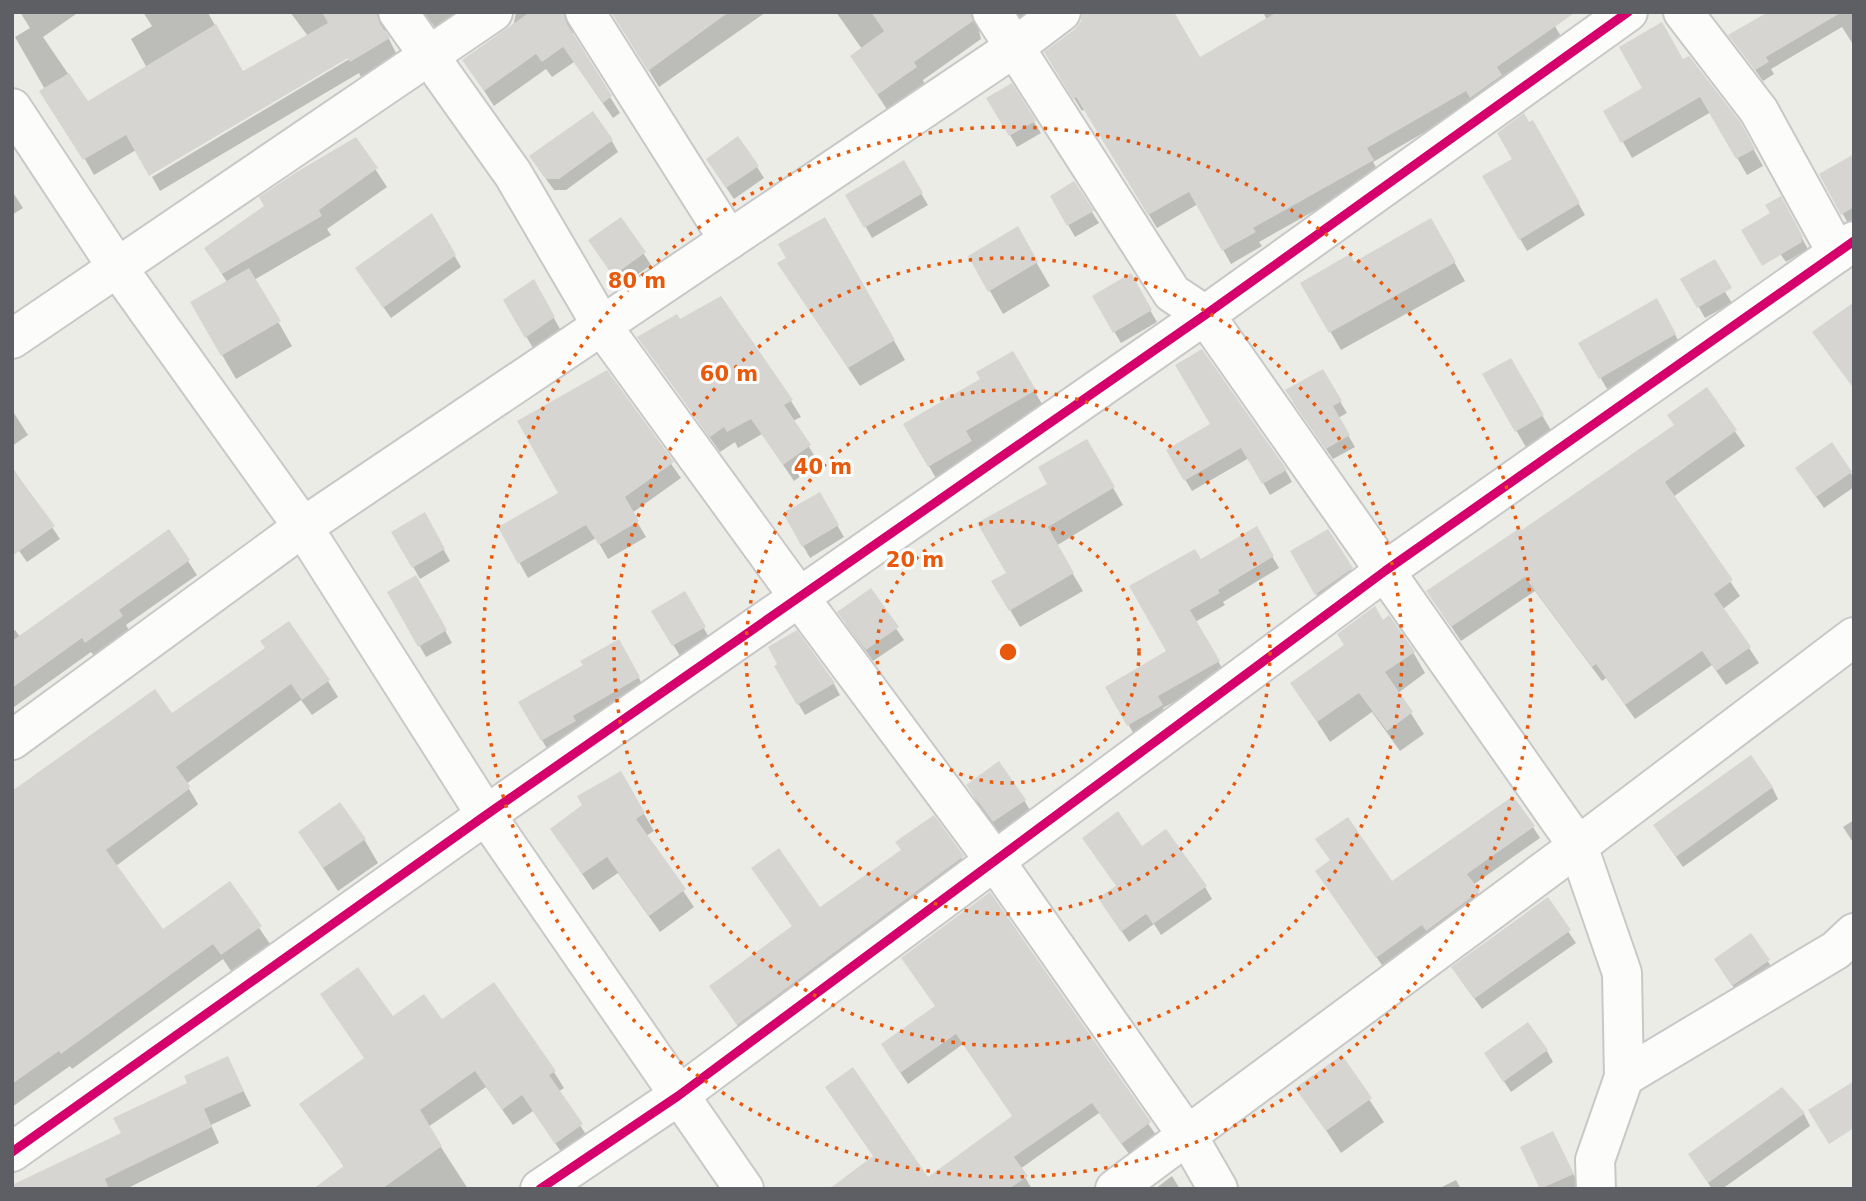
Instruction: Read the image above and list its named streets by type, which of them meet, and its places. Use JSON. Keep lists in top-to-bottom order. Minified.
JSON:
{"rings":["80 m","60 m","40 m","20 m"]}
